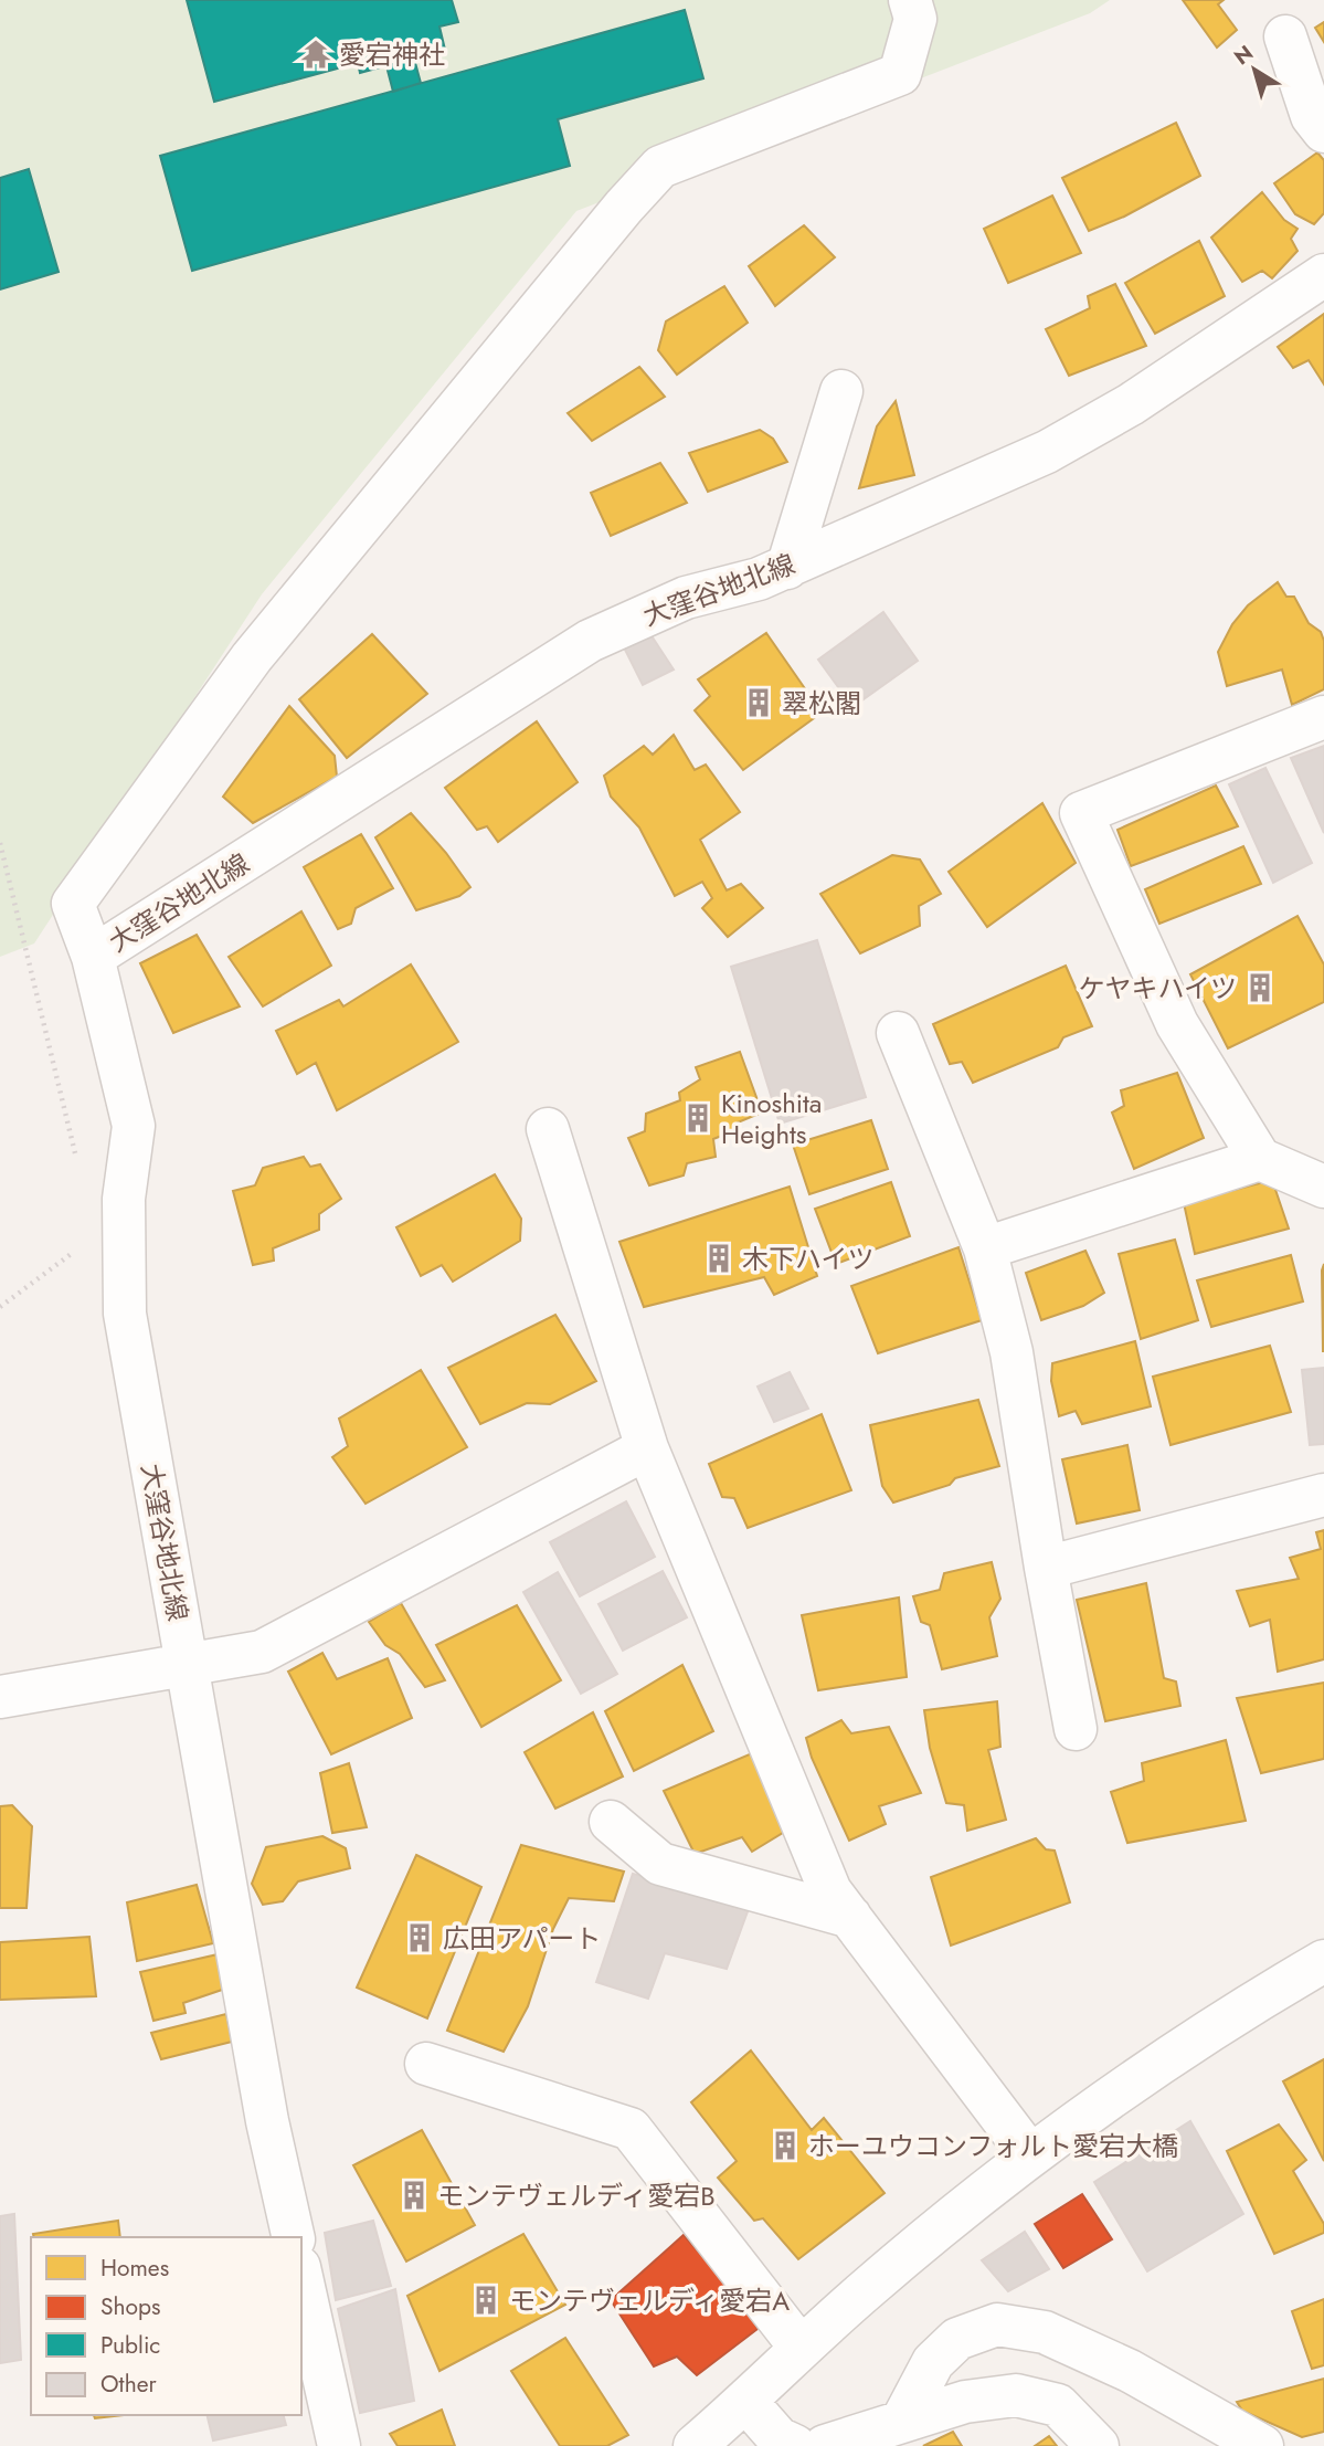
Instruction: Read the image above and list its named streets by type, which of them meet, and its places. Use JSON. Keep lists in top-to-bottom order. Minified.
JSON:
{"streets":{"street":["大窪谷地北線"]},"places":{"temple":["愛宕神社"],"building":["翠松閣","ケヤキハイツ","Kinoshita Heights","木下ハイツ","広田アパート","ホーユウコンフォルト愛宕大橋","モンテヴェルディ愛宕B","モンテヴェルディ愛宕A"]},"legend":["Homes","Shops","Public","Other"],"north":"top left"}
